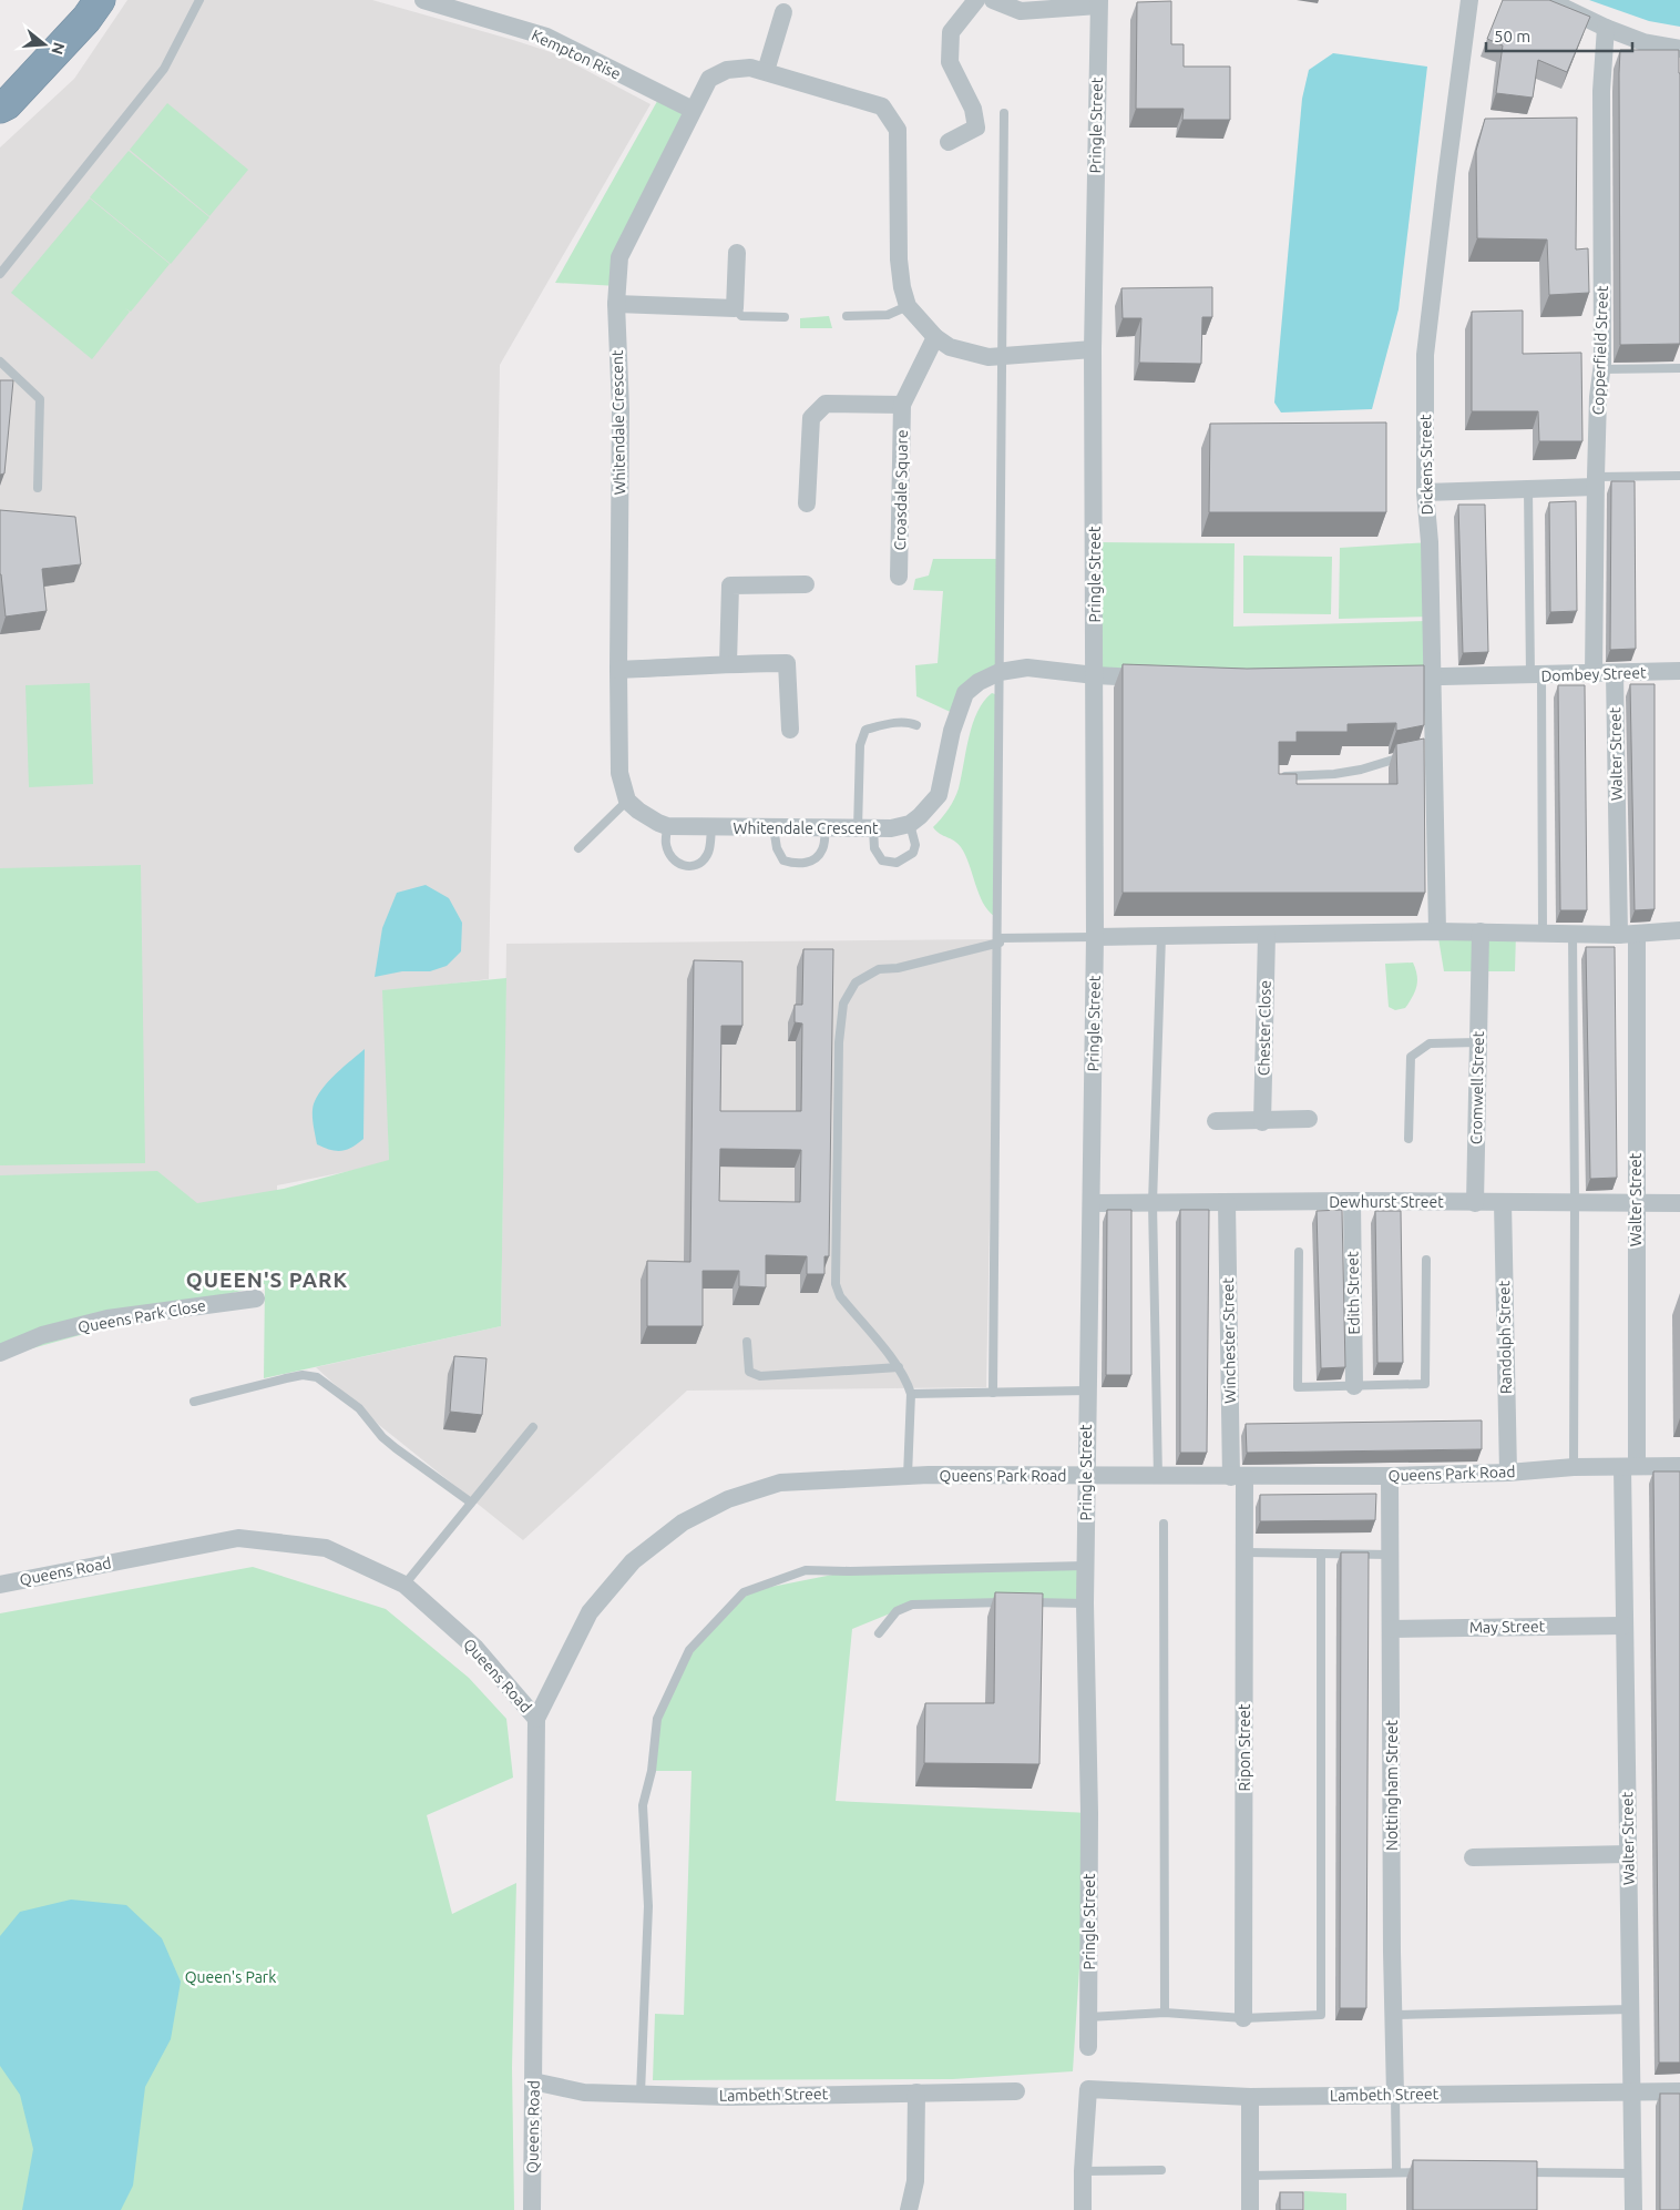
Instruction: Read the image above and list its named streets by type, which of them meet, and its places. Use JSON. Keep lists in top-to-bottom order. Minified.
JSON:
{"streets":{"street":["Kempton Rise","Pringle Street","Copperfield Street","Whitendale Crescent","Dickens Street","Croasdale Square","Dombey Street","Walter Street","Chester Close","Cromwell Street","Dewhurst Street","Edith Street","Queens Park Close","Randolph Street","Winchester Street","Queens Park Road","Queens Road","May Street","Ripon Street","Nottingham Street","Lambeth Street"]},"crossings":[["Kempton Rise","Whitendale Crescent"],["Pringle Street","Dewhurst Street"],["Pringle Street","Queens Park Road"],["Copperfield Street","Dombey Street"],["Dickens Street","Dombey Street"],["Dombey Street","Walter Street"],["Walter Street","Dewhurst Street"],["Walter Street","Queens Park Road"],["Walter Street","May Street"],["Walter Street","Lambeth Street"],["Cromwell Street","Dewhurst Street"],["Dewhurst Street","Edith Street"],["Dewhurst Street","Randolph Street"],["Dewhurst Street","Winchester Street"],["Randolph Street","Queens Park Road"],["Winchester Street","Queens Park Road"],["Winchester Street","Ripon Street"],["Queens Park Road","Queens Road"],["Queens Park Road","Ripon Street"],["Queens Park Road","Nottingham Street"],["Queens Road","Lambeth Street"],["May Street","Nottingham Street"],["Nottingham Street","Lambeth Street"]],"districts":["QUEEN'S PARK"],"parks":["Queen's Park"],"scale_bar":"50 m","north":"right"}
